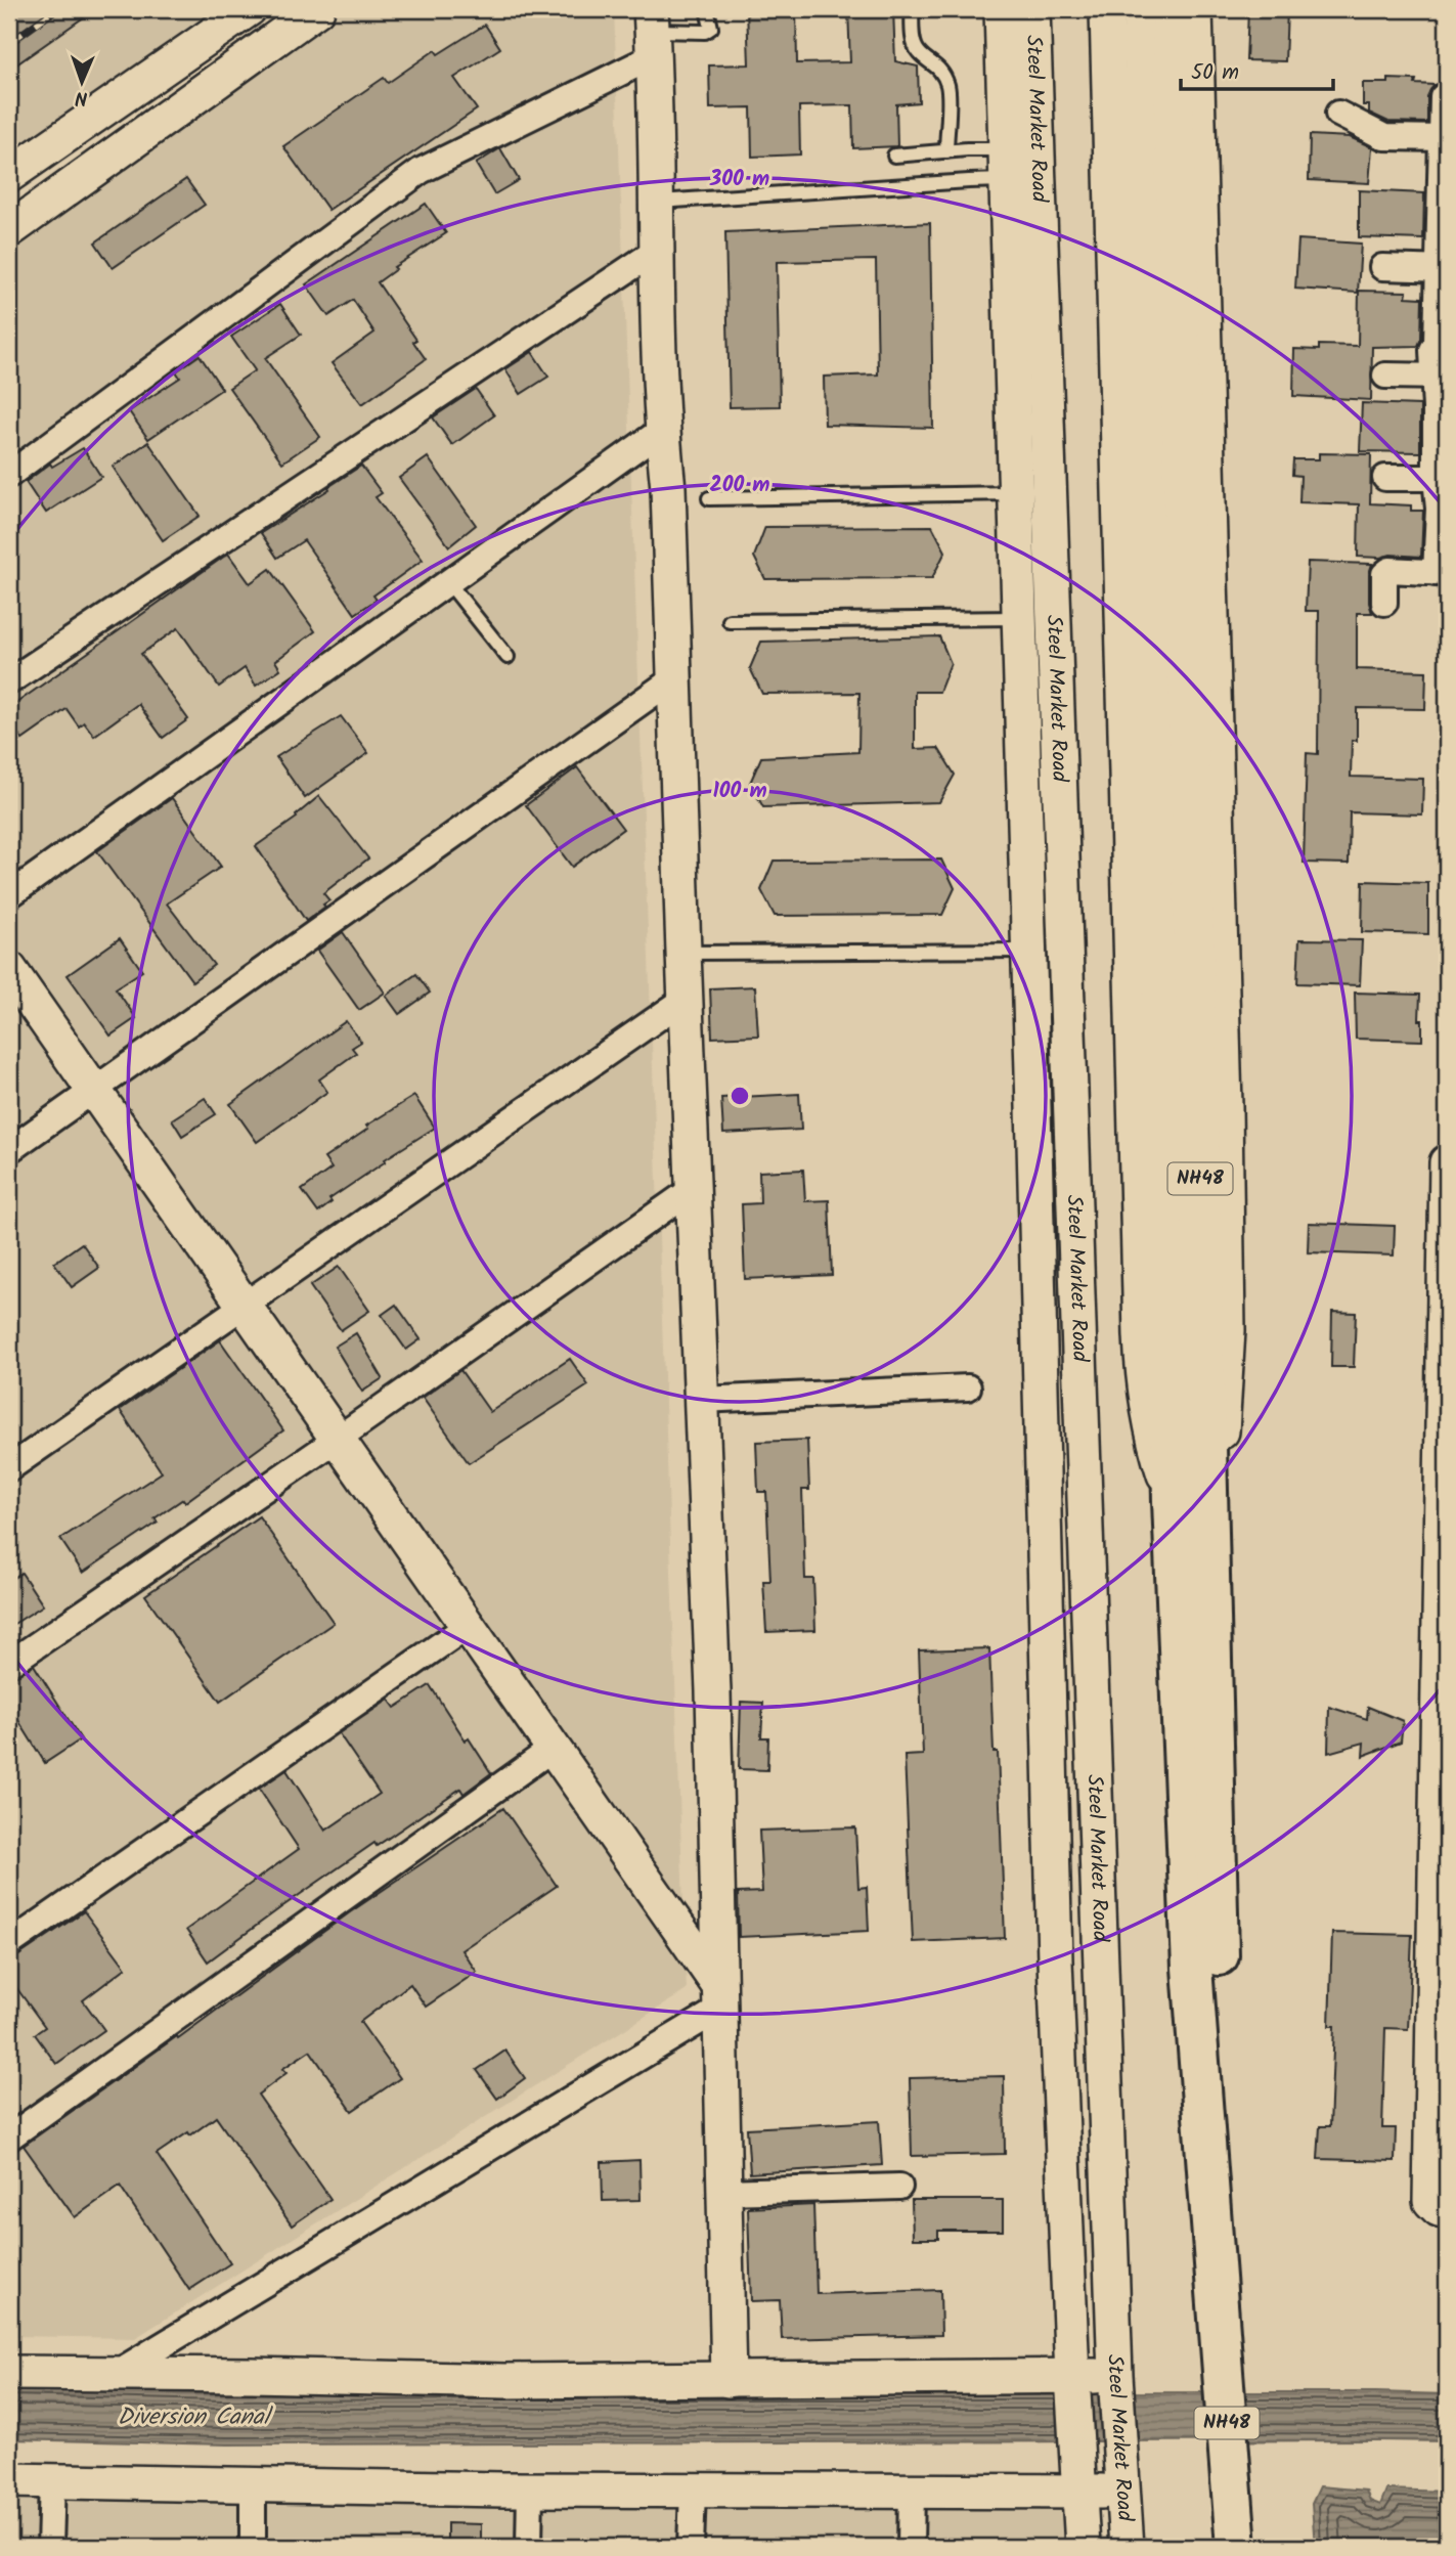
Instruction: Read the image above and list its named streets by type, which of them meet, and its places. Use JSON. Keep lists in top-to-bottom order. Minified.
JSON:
{"streets":{"highway":["NH48"],"street":["Steel Market Road"]},"water":["Diversion Canal"],"scale_bar":"50 m","north":"bottom","rings":["300 m","200 m","100 m"]}
